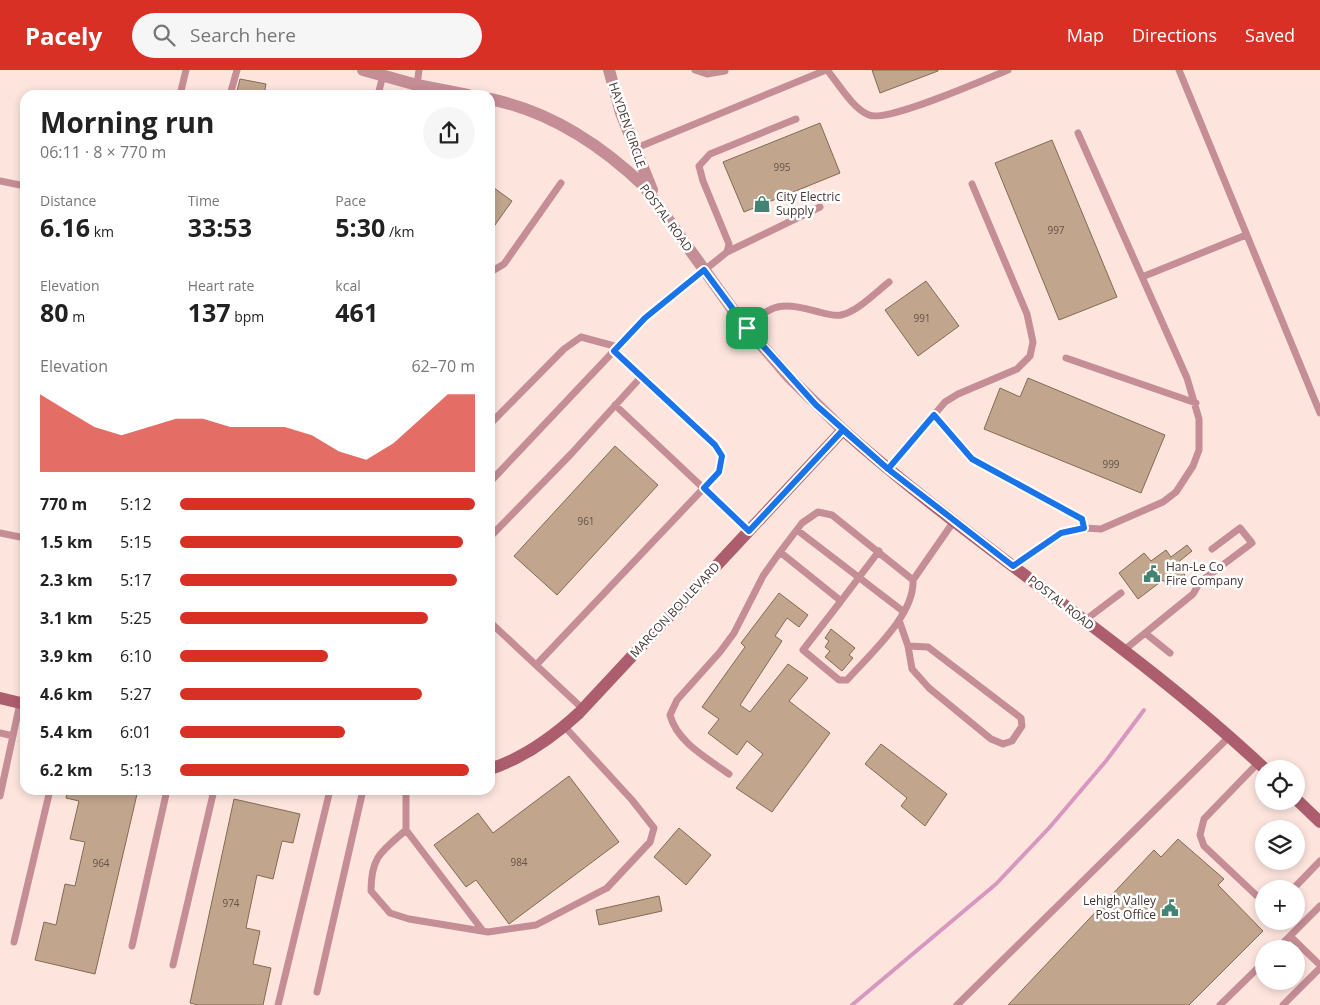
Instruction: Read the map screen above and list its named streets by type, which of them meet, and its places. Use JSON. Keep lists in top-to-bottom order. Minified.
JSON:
{"streets":{"street":["HAYDEN CIRCLE","POSTAL ROAD","MARCON BOULEVARD"]},"crossings":[["HAYDEN CIRCLE","POSTAL ROAD"],["POSTAL ROAD","MARCON BOULEVARD"]],"places":{"shop":["City Electric Supply"],"public building":["Han-Le Co Fire Company","Lehigh Valley Post Office"]},"house_numbers":["995","997","991","999","961","984","964","974"],"page":{"header":"Pacely","search":"Search here","nav":["Map","Directions","Saved"],"heading":["Morning run","06:11 · 8 × 770 m"],"stats":[["Distance","6.16 km"],["Time","33:53"],["Pace","5:30 /km"],["Elevation","80 m"],["Heart rate","137 bpm"],["kcal","461"]],"chart":["Elevation","62–70 m"],"list":[{"name":"770 m","note":"5:12"},{"name":"1.5 km","note":"5:15"},{"name":"2.3 km","note":"5:17"},{"name":"3.1 km","note":"5:25"},{"name":"3.9 km","note":"6:10"},{"name":"4.6 km","note":"5:27"},{"name":"5.4 km","note":"6:01"},{"name":"6.2 km","note":"5:13"}],"map_buttons":["+","−"]}}
